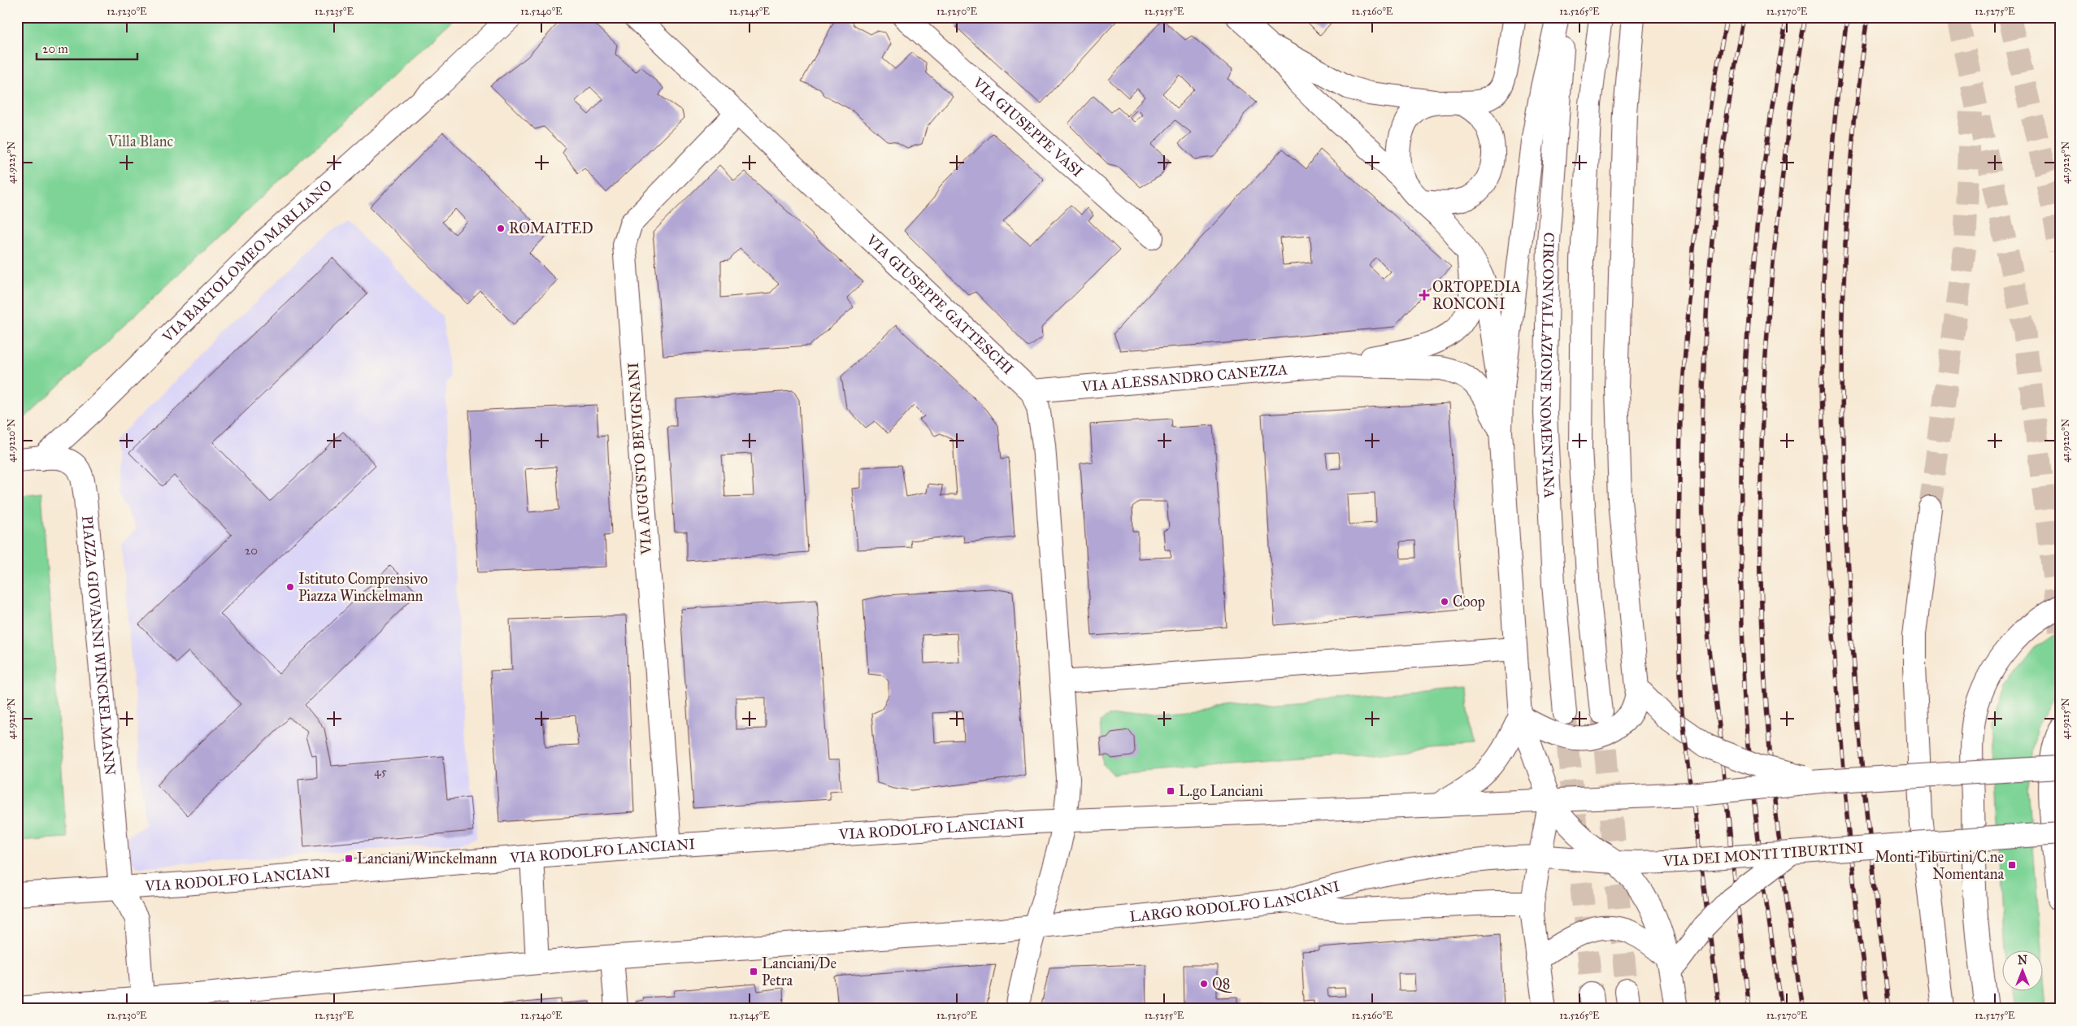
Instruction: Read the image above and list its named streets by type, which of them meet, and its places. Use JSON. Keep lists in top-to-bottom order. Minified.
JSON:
{"streets":{"main road":["VIA GIUSEPPE VASI","VIA BARTOLOMEO MARLIANO","VIA GIUSEPPE GATTESCHI","CIRCONVALLAZIONE NOMENTANA","VIA ALESSANDRO CANEZZA","VIA AUGUSTO BEVIGNANI","PIAZZA GIOVANNI WINCKELMANN","VIA RODOLFO LANCIANI","VIA DEI MONTI TIBURTINI","LARGO RODOLFO LANCIANI"]},"crossings":[["VIA BARTOLOMEO MARLIANO","PIAZZA GIOVANNI WINCKELMANN"],["VIA GIUSEPPE GATTESCHI","VIA ALESSANDRO CANEZZA"],["VIA GIUSEPPE GATTESCHI","VIA AUGUSTO BEVIGNANI"],["VIA AUGUSTO BEVIGNANI","VIA RODOLFO LANCIANI"],["PIAZZA GIOVANNI WINCKELMANN","VIA RODOLFO LANCIANI"],["VIA DEI MONTI TIBURTINI","LARGO RODOLFO LANCIANI"]],"parks":["Villa Blanc"],"places":{"other":["ROMAITED","Istituto Comprensivo Piazza Winckelmann","Coop","Q8"],"health":["ORTOPEDIA RONCONI"],"transit":["L.go Lanciani","Lanciani/Winckelmann","Monti Tiburtini/C.ne Nomentana","Lanciani/De Petra"]},"house_numbers":["20","45"],"scale_bar":"20 m","north":"top","coordinates":["12.5230°E","12.5235°E","12.5240°E","12.5245°E","12.5250°E","12.5255°E","12.5260°E","12.5265°E","12.5270°E","12.5275°E","41.9225°N","41.9220°N","41.9215°N"]}
